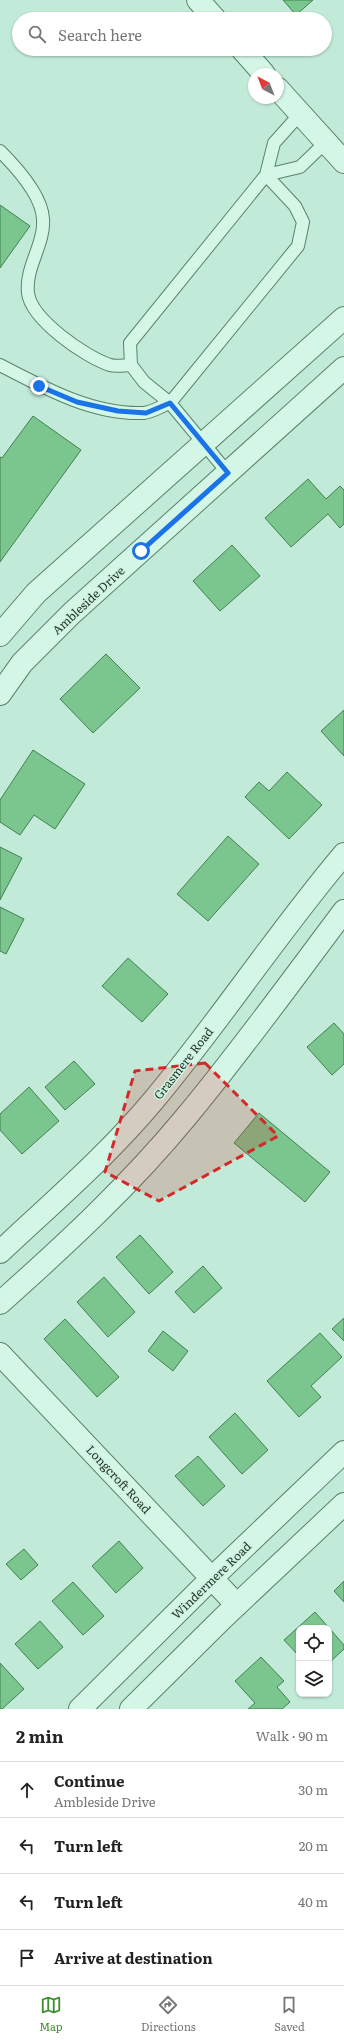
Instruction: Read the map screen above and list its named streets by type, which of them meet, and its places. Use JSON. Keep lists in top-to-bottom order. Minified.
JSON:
{"streets":{"street":["Ambleside Drive","Grasmere Road","Longcroft Road","Windermere Road"]},"crossings":[["Longcroft Road","Windermere Road"]],"north":"top left","page":{"search":"Search here","heading":["2 min","Walk · 90 m"],"list":[["Continue","Ambleside Drive","30 m"],["Turn left","20 m"],["Turn left","40 m"],"Arrive at destination"],"nav":["Map","Directions","Saved"]}}
